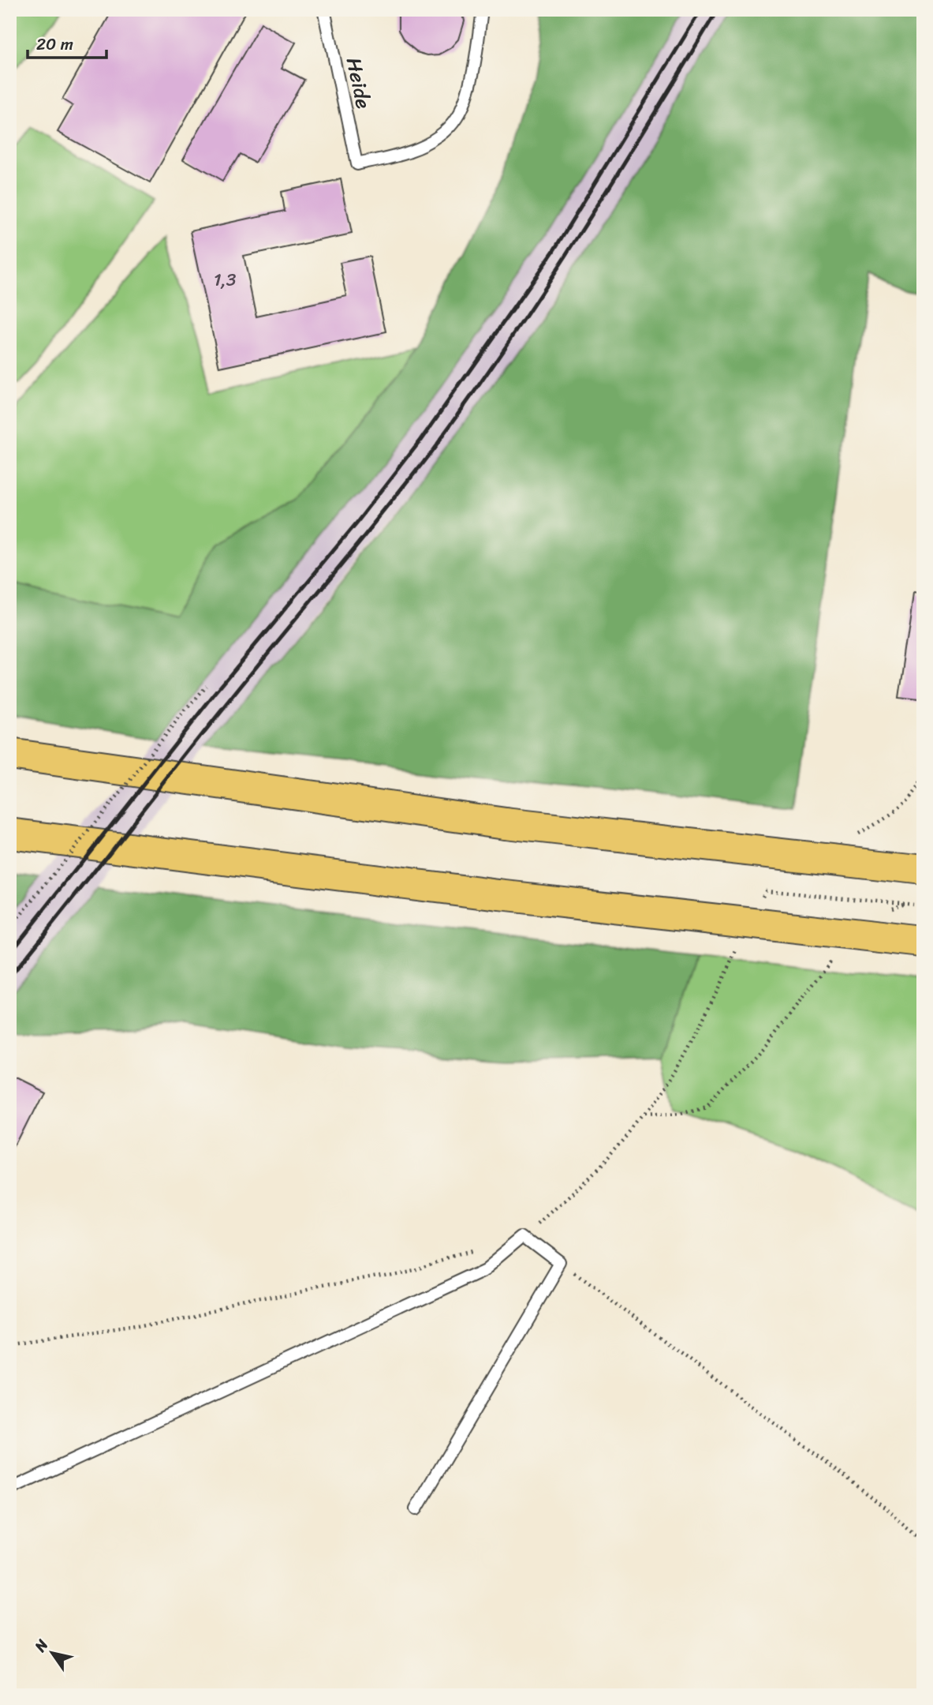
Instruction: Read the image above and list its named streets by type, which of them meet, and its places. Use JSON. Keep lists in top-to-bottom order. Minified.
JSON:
{"streets":{"lane":["Heide"]},"house_numbers":["1,3"],"scale_bar":"20 m","north":"top left"}
